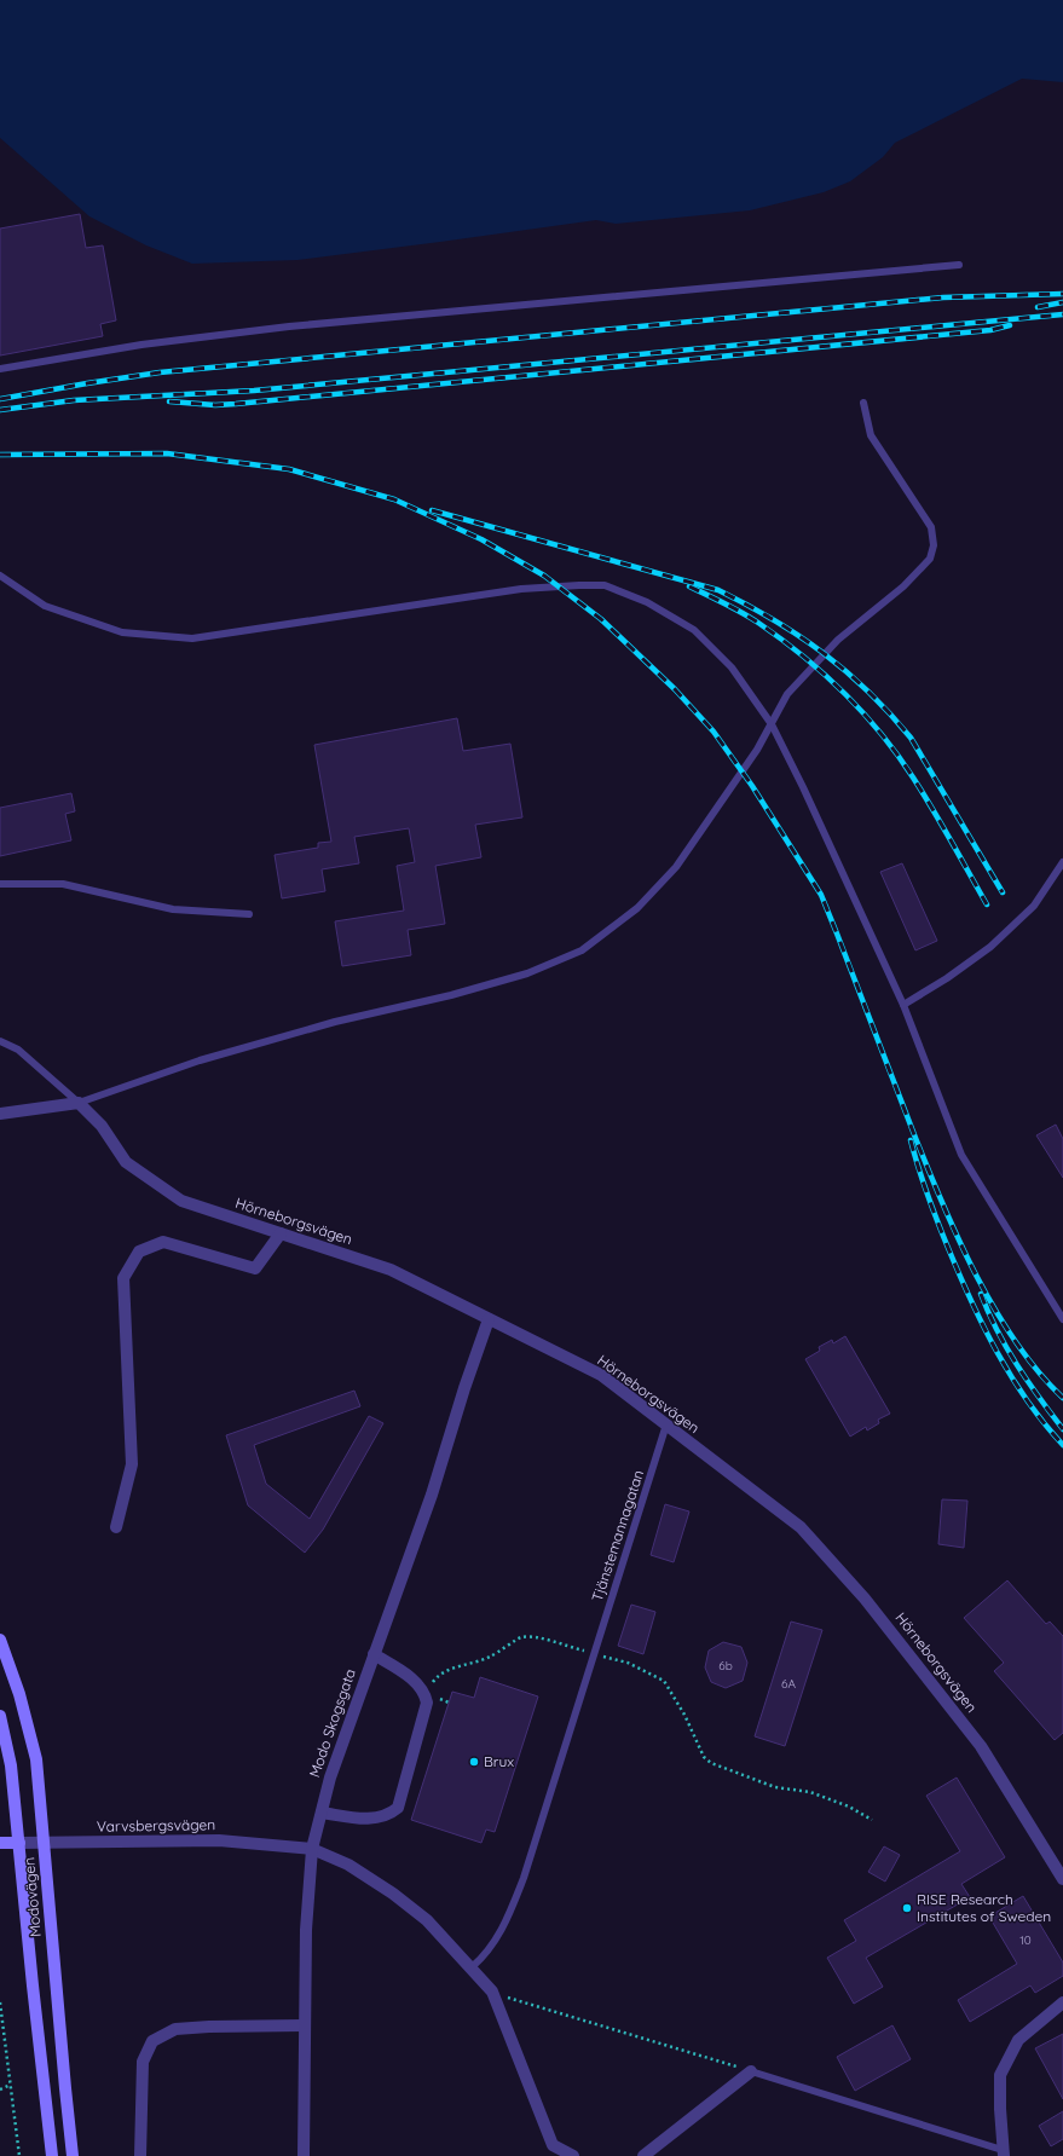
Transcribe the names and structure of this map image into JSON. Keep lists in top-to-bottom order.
{
  "streets": {
    "main road": ["Varvsbergsvägen", "Modovägen"],
    "street": ["Hörneborgsvägen", "Modo Skogsgata"],
    "lane": ["Tjänstemannagatan"]
  },
  "crossings": [
    ["Hörneborgsvägen", "Tjänstemannagatan"],
    ["Hörneborgsvägen", "Modo Skogsgata"],
    ["Tjänstemannagatan", "Varvsbergsvägen"],
    ["Modo Skogsgata", "Varvsbergsvägen"],
    ["Varvsbergsvägen", "Modovägen"]
  ],
  "places": ["Brux", "RISE Research Institutes of Sweden"],
  "house_numbers": ["6b", "6A", "10"]
}
